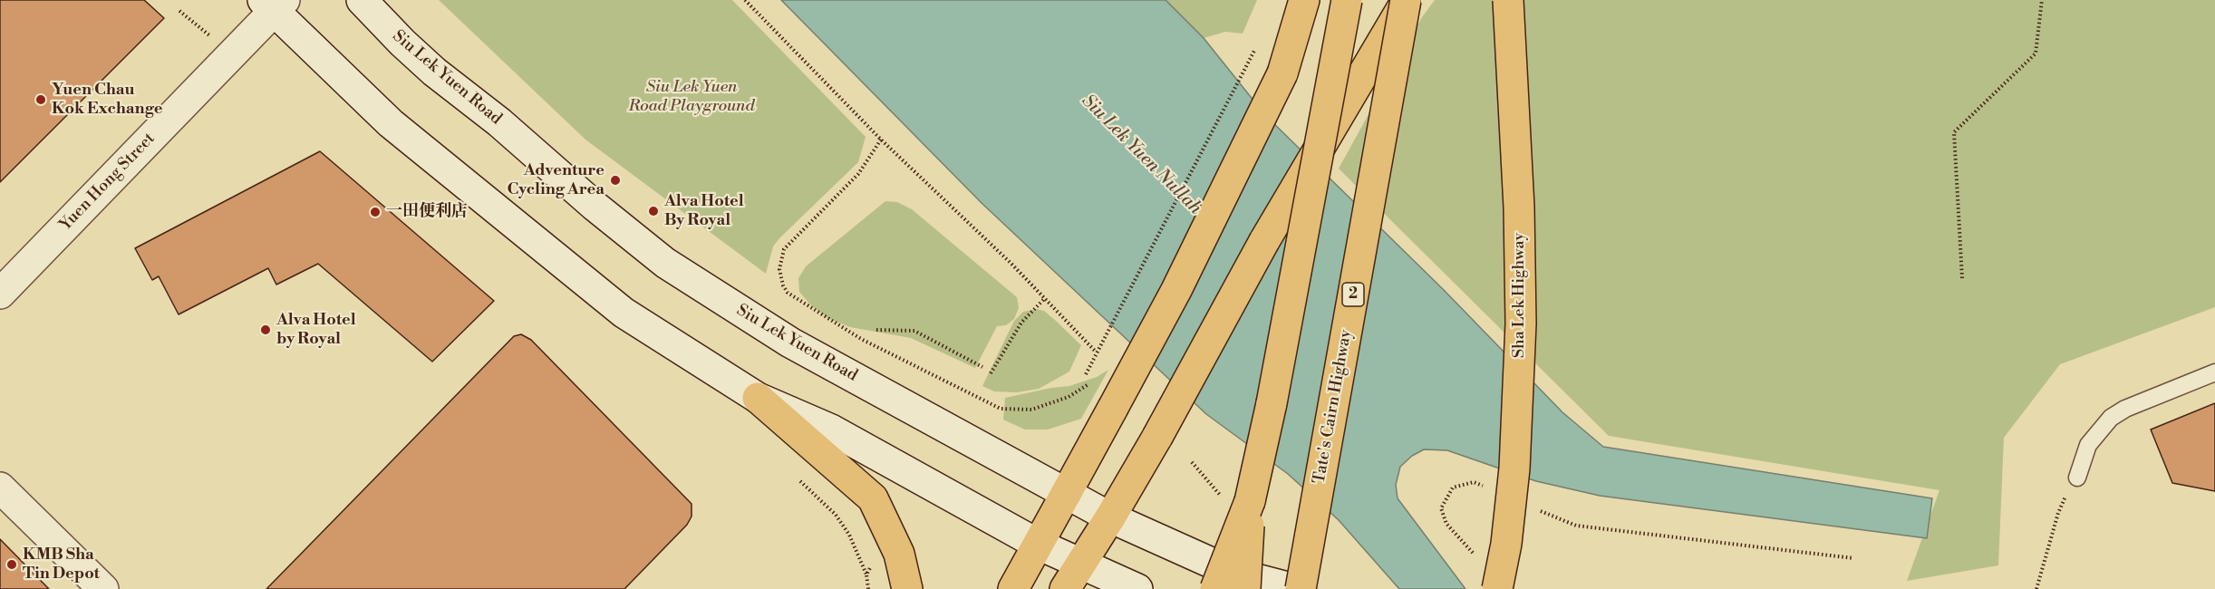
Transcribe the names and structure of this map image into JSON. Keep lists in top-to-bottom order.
{
  "streets": {
    "main road": [
      "Siu Lek Yuen Road",
      "Yuen Hong Street",
      "2",
      "Sha Lek Highway",
      "Tate's Cairn Highway"
    ]
  },
  "water": ["Siu Lek Yuen Nullah"],
  "parks": ["Siu Lek Yuen Road Playground"],
  "places": [
    "Yuen Chau Kok Exchange",
    "Adventure Cycling Area",
    "Alva Hotel By Royal",
    "一田便利店",
    "Alva Hotel by Royal",
    "KMB Sha Tin Depot"
  ]
}
